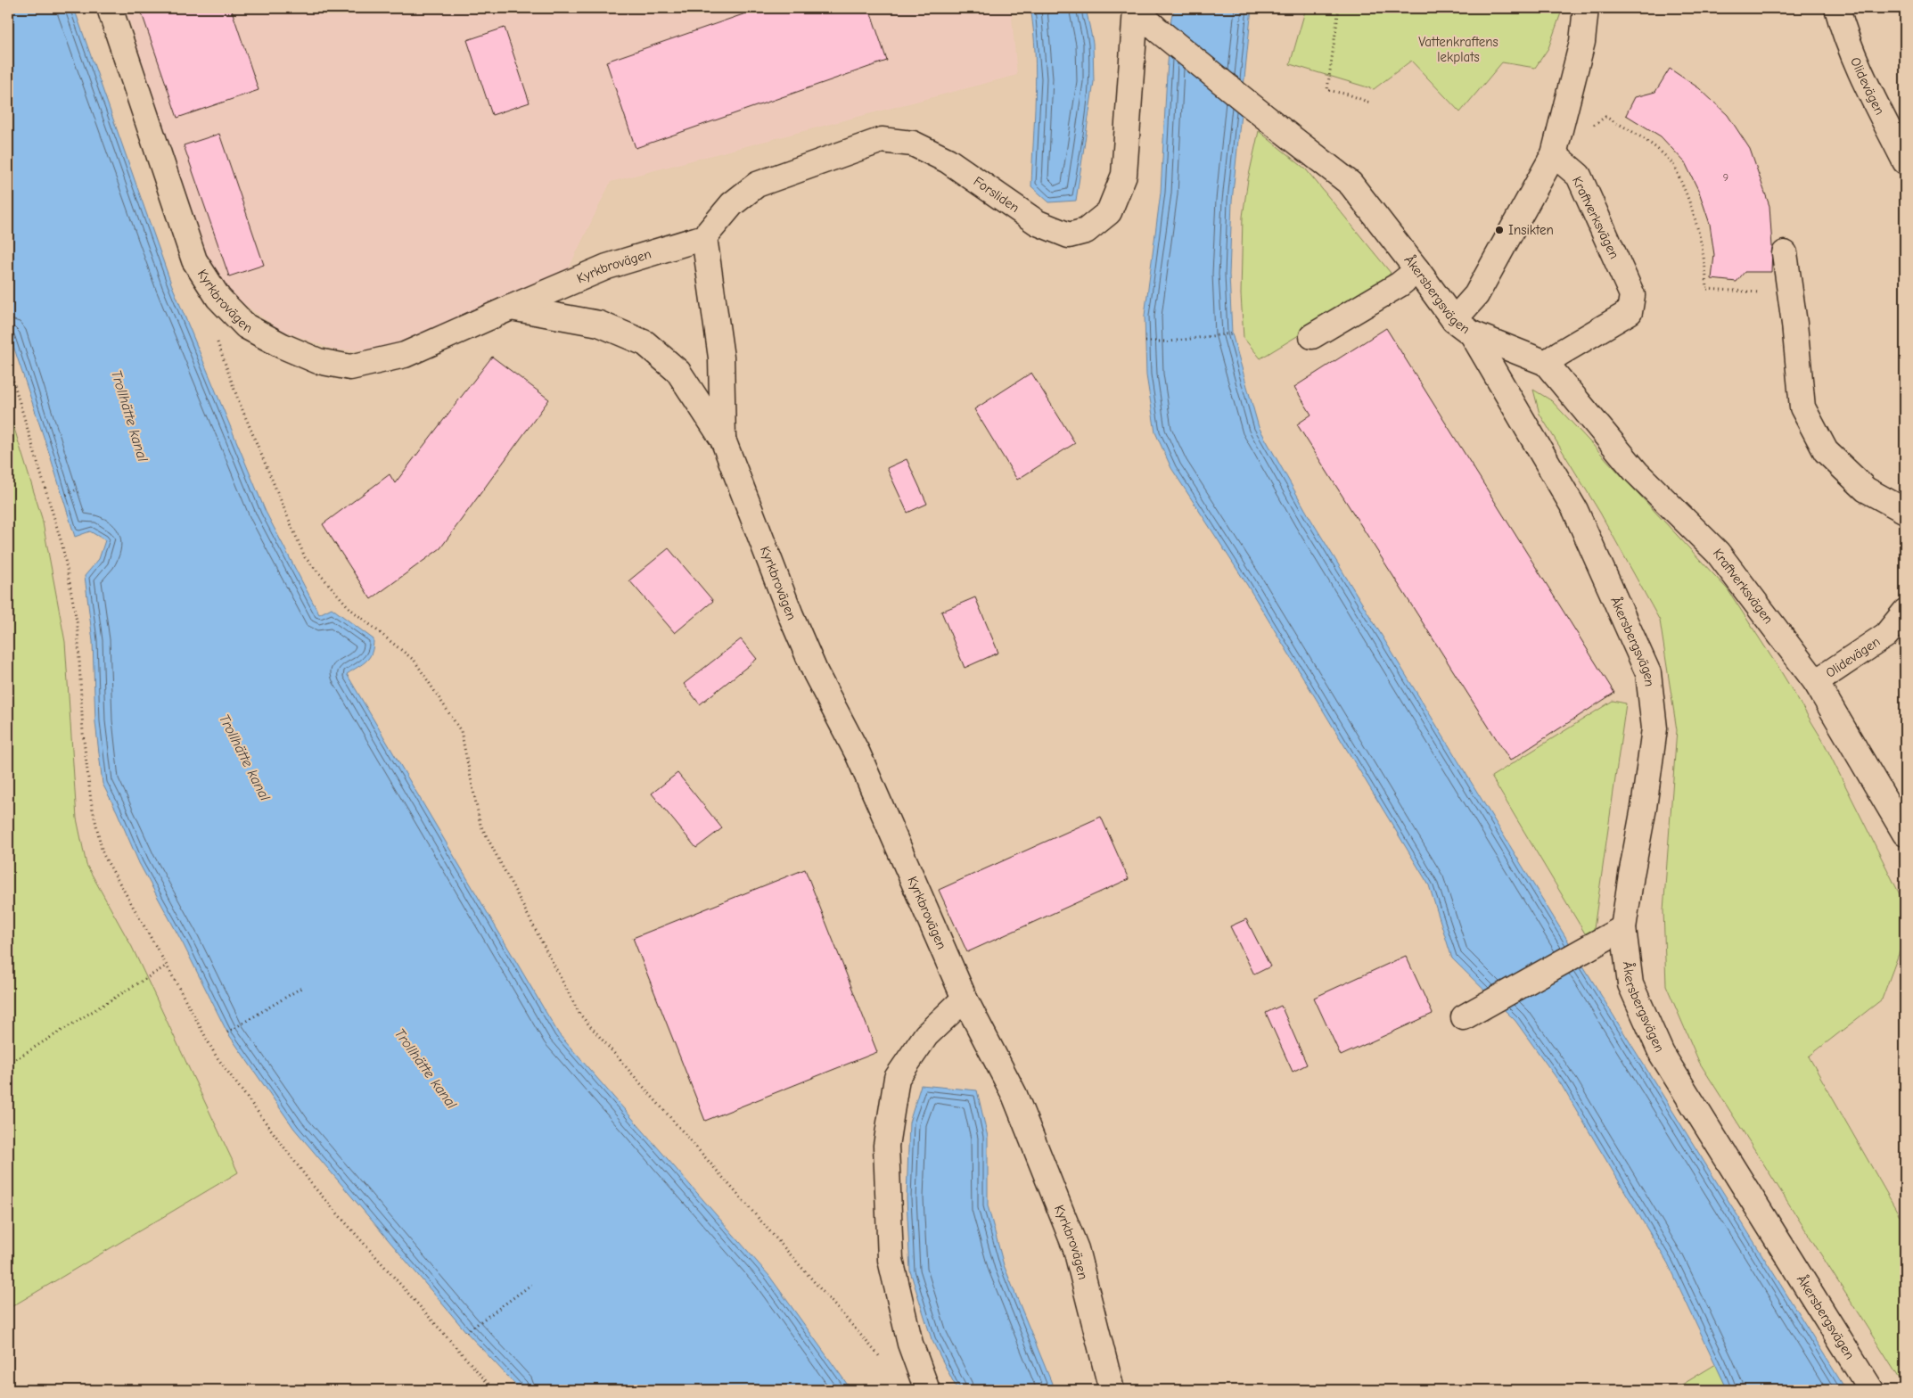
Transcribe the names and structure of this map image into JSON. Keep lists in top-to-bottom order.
{
  "streets": {
    "street": [
      "Olidevägen",
      "Forsliden",
      "Kraftverksvägen",
      "Kyrkbrovägen",
      "Åkersbergsvägen"
    ]
  },
  "crossings": [
    ["Olidevägen", "Kraftverksvägen"],
    ["Forsliden", "Kyrkbrovägen"],
    ["Forsliden", "Åkersbergsvägen"],
    ["Kraftverksvägen", "Åkersbergsvägen"]
  ],
  "water": ["Trollhätte kanal"],
  "parks": ["Vattenkraftens lekplats"],
  "places": ["Insikten"],
  "house_numbers": ["9"]
}
